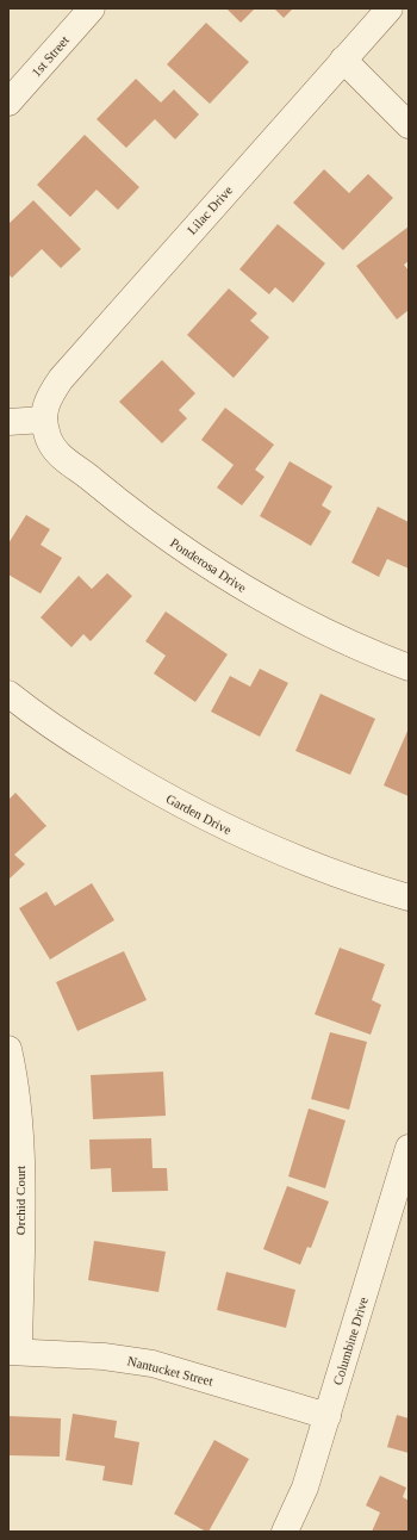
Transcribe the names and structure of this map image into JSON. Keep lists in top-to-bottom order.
{
  "streets": {
    "street": [
      "1st Street",
      "Lilac Drive",
      "Ponderosa Drive",
      "Garden Drive",
      "Orchid Court",
      "Columbine Drive",
      "Nantucket Street"
    ]
  },
  "crossings": [
    ["Lilac Drive", "Ponderosa Drive"],
    ["Orchid Court", "Nantucket Street"],
    ["Columbine Drive", "Nantucket Street"]
  ]
}
